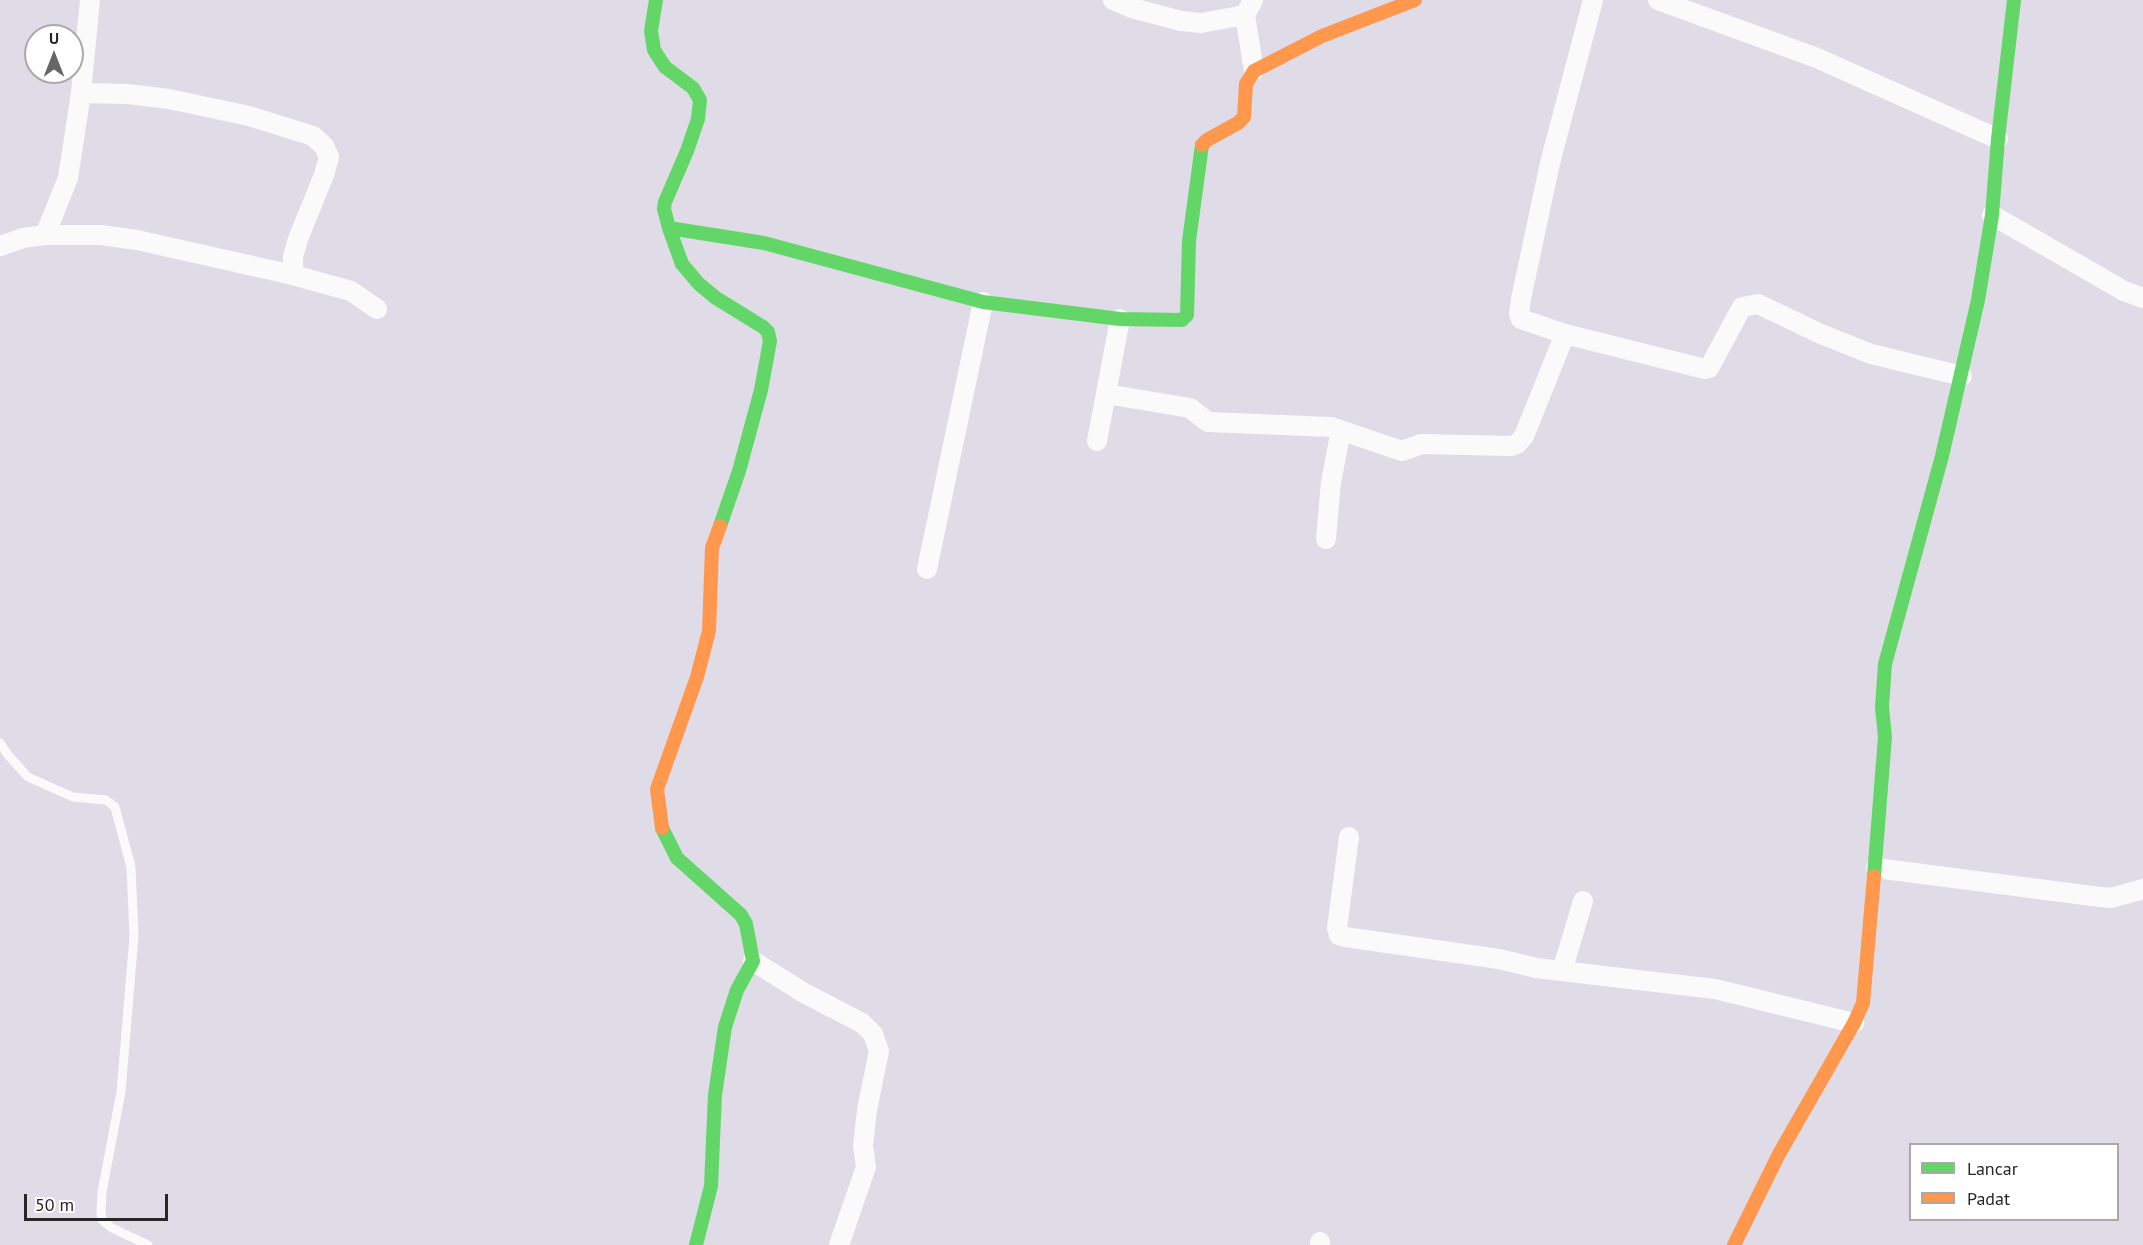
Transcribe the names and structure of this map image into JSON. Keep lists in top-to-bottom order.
{
  "legend": ["Lancar", "Padat"],
  "scale_bar": "50 m",
  "north": "top"
}
